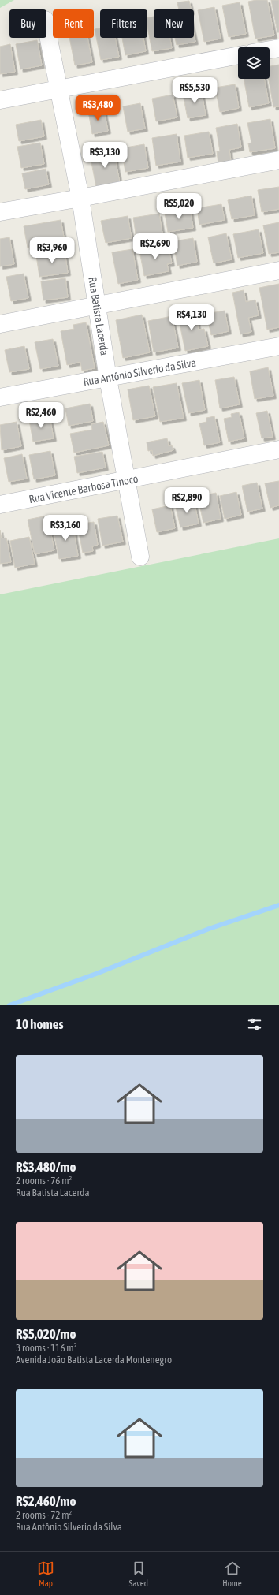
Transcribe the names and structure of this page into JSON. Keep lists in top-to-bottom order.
{
  "streets": {
    "street": ["Rua Batista Lacerda", "Rua Antônio Silverio da Silva", "Rua Vicente Barbosa Tinoco"]
  },
  "crossings": [
    ["Rua Batista Lacerda", "Rua Antônio Silverio da Silva"],
    ["Rua Batista Lacerda", "Rua Vicente Barbosa Tinoco"]
  ],
  "page": {
    "chip": [
      "Buy",
      "Rent",
      "Filters",
      "New"
    ],
    "price": [
      "R$5,530",
      "R$3,480",
      "R$3,130",
      "R$5,020",
      "R$2,690",
      "R$3,960",
      "R$4,130",
      "R$2,460",
      "R$2,890",
      "R$3,160"
    ],
    "heading": "10 homes",
    "list": [
      {
        "name": "R$3,480/mo",
        "note": "2 rooms · 76 m² · Rua Batista Lacerda"
      },
      {
        "name": "R$5,020/mo",
        "note": "3 rooms · 116 m² · Avenida João Batista Lacerda Montenegro"
      },
      {
        "name": "R$2,460/mo",
        "note": "2 rooms · 72 m² · Rua Antônio Silverio da Silva"
      }
    ],
    "tabs": ["Map", "Saved", "Home"]
  }
}
